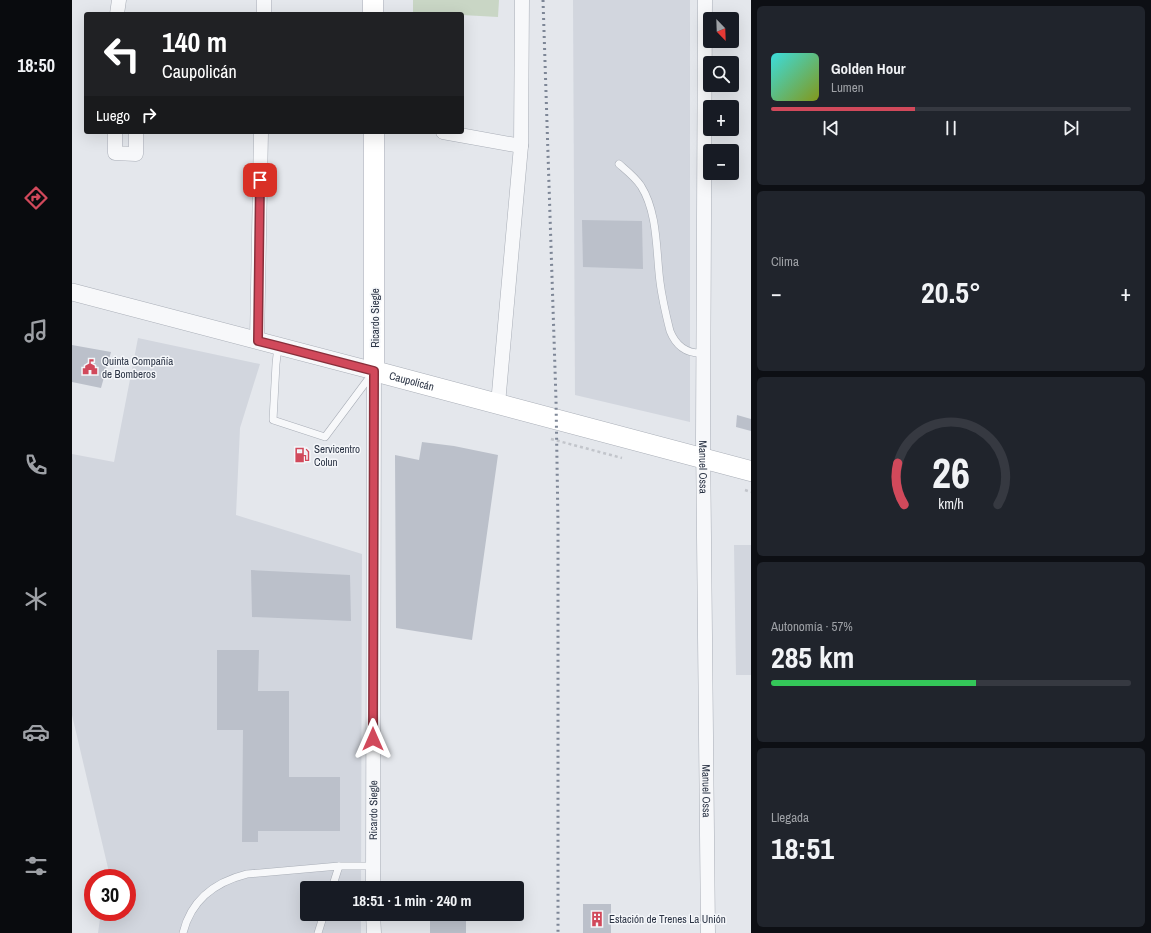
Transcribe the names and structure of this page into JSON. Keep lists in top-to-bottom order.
{
  "streets": {
    "main road": ["Ricardo Siegle", "Caupolicán"],
    "street": ["Manuel Ossa"]
  },
  "crossings": [
    ["Ricardo Siegle", "Caupolicán"],
    ["Caupolicán", "Manuel Ossa"]
  ],
  "places": {
    "public building": ["Quinta Compañía de Bomberos"],
    "fuel station": ["Servicentro Colun"],
    "building": ["Estación de Trenes La Unión"]
  },
  "north": "bottom right",
  "page": {
    "tabs": "18:50",
    "map_buttons": ["+", "−"],
    "turn": ["140 m", "Caupolicán"],
    "song": ["Golden Hour", "Lumen"],
    "then": "Luego",
    "tile": [
      "Clima",
      ["Autonomía · 57%", "285 km"],
      ["Llegada", "18:51"]
    ],
    "heat": ["−", "20.5°", "+"],
    "limit": "30",
    "trip": "18:51 · 1 min · 240 m",
    "gauge": ["26", "km/h"]
  }
}
